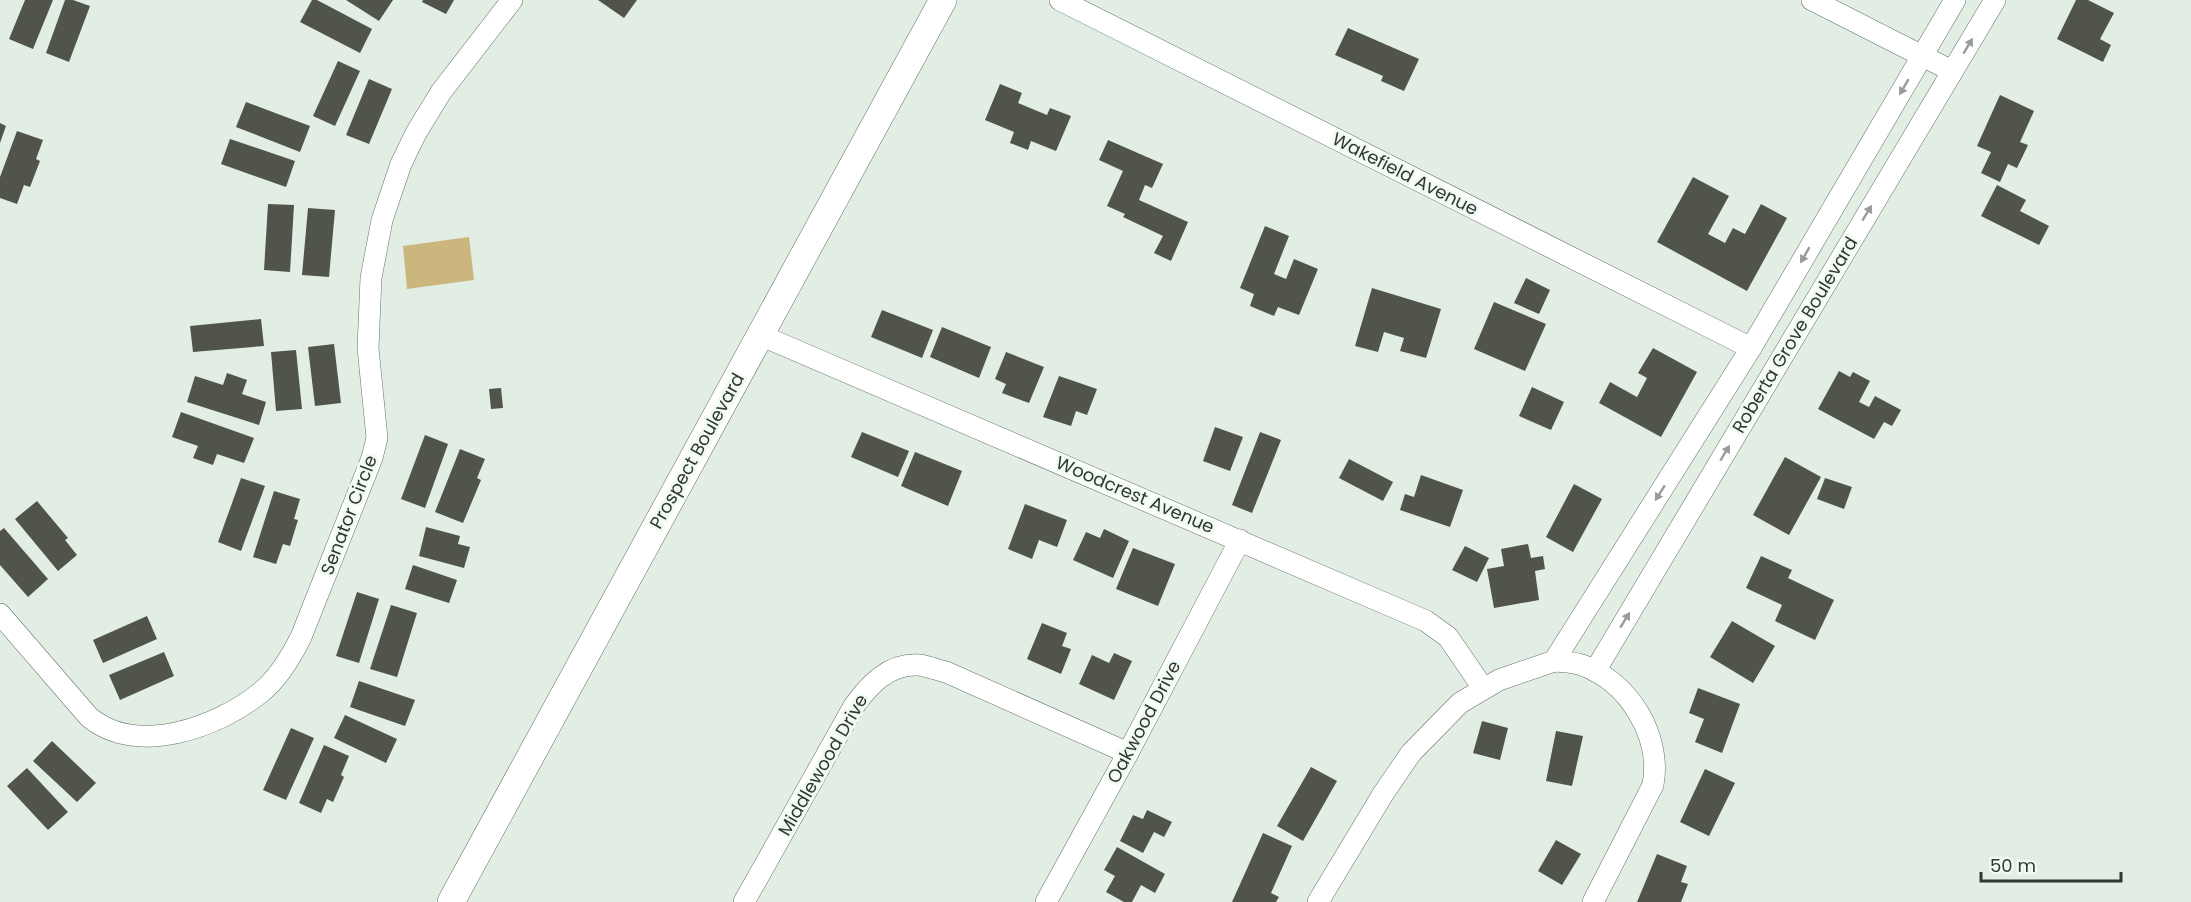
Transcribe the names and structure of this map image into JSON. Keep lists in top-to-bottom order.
{
  "streets": {
    "main road": ["Prospect Boulevard"],
    "street": [
      "Wakefield Avenue",
      "Roberta Grove Boulevard",
      "Woodcrest Avenue",
      "Senator Circle",
      "Oakwood Drive",
      "Middlewood Drive"
    ]
  },
  "crossings": [
    ["Wakefield Avenue", "Roberta Grove Boulevard"],
    ["Prospect Boulevard", "Woodcrest Avenue"],
    ["Woodcrest Avenue", "Oakwood Drive"],
    ["Oakwood Drive", "Middlewood Drive"]
  ],
  "scale_bar": "50 m"
}
